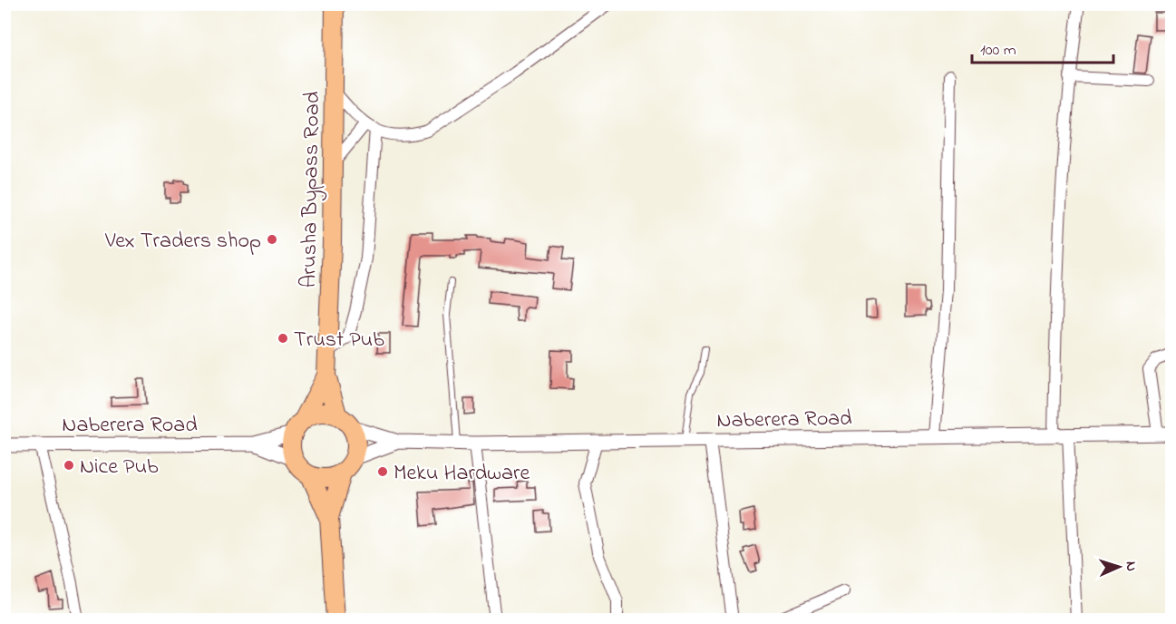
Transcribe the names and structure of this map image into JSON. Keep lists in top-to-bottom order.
{
  "streets": {
    "main road": ["Arusha Bypass Road"],
    "street": ["Naberera Road"]
  },
  "crossings": [
    ["Arusha Bypass Road", "Naberera Road"]
  ],
  "places": [
    "Vex Traders shop",
    "Trust Pub",
    "Nice Pub",
    "Meku Hardware"
  ],
  "scale_bar": "100 m",
  "north": "right"
}
